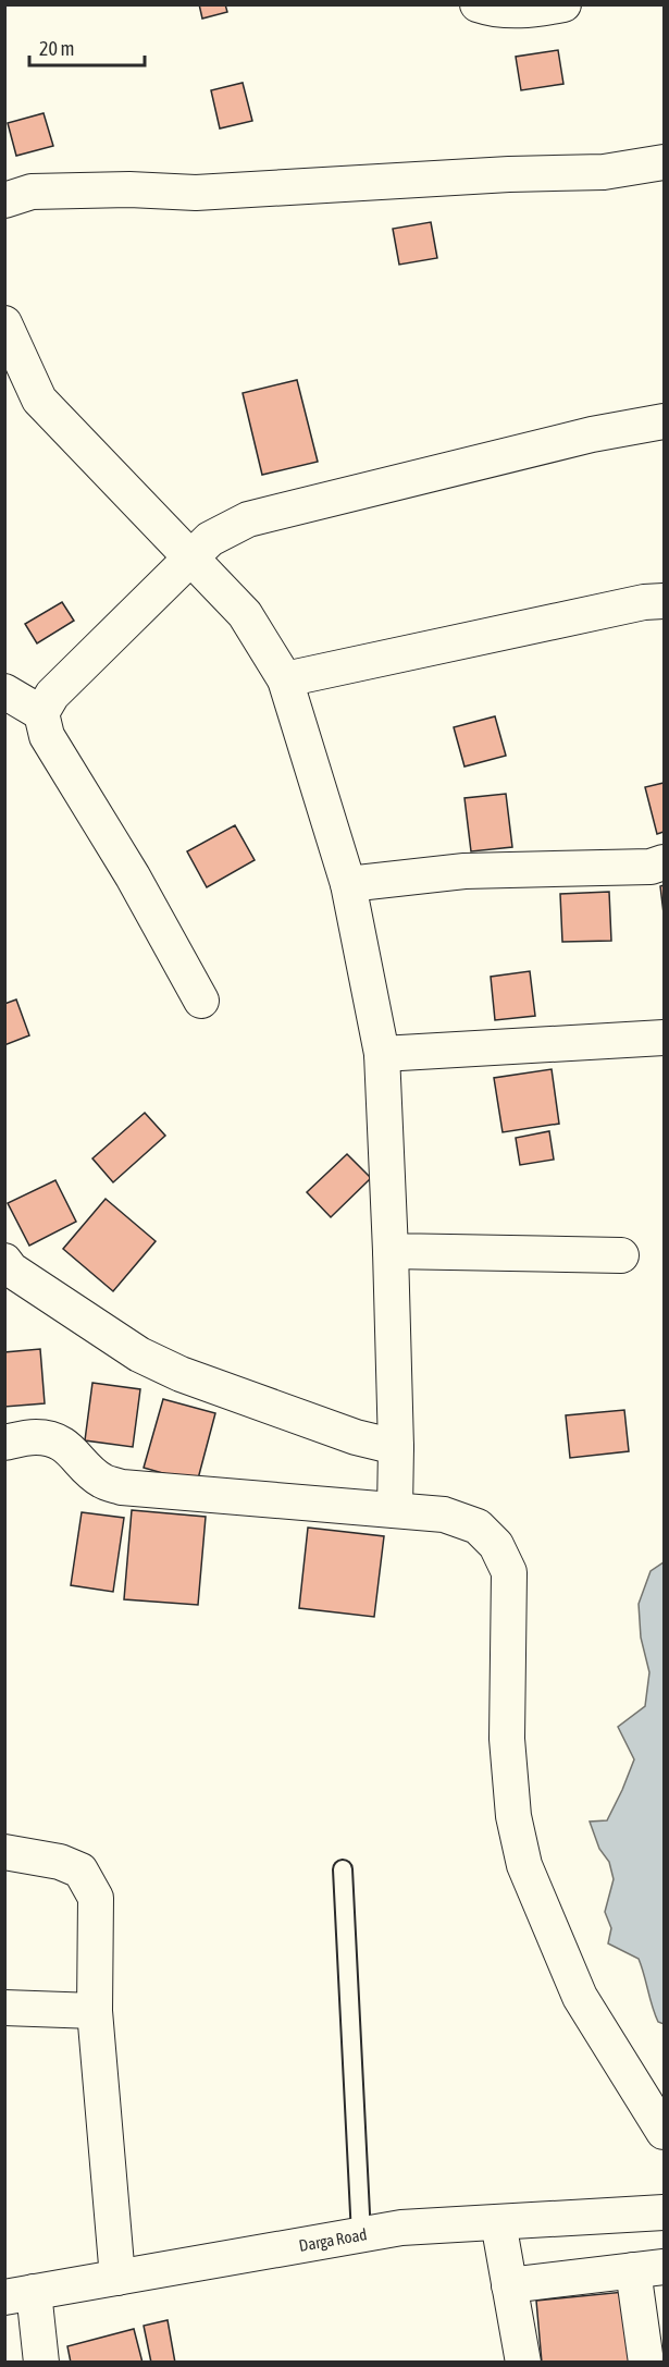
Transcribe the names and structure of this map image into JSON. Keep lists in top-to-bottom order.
{
  "streets": {
    "street": ["Darga Road"]
  },
  "scale_bar": "20 m"
}
